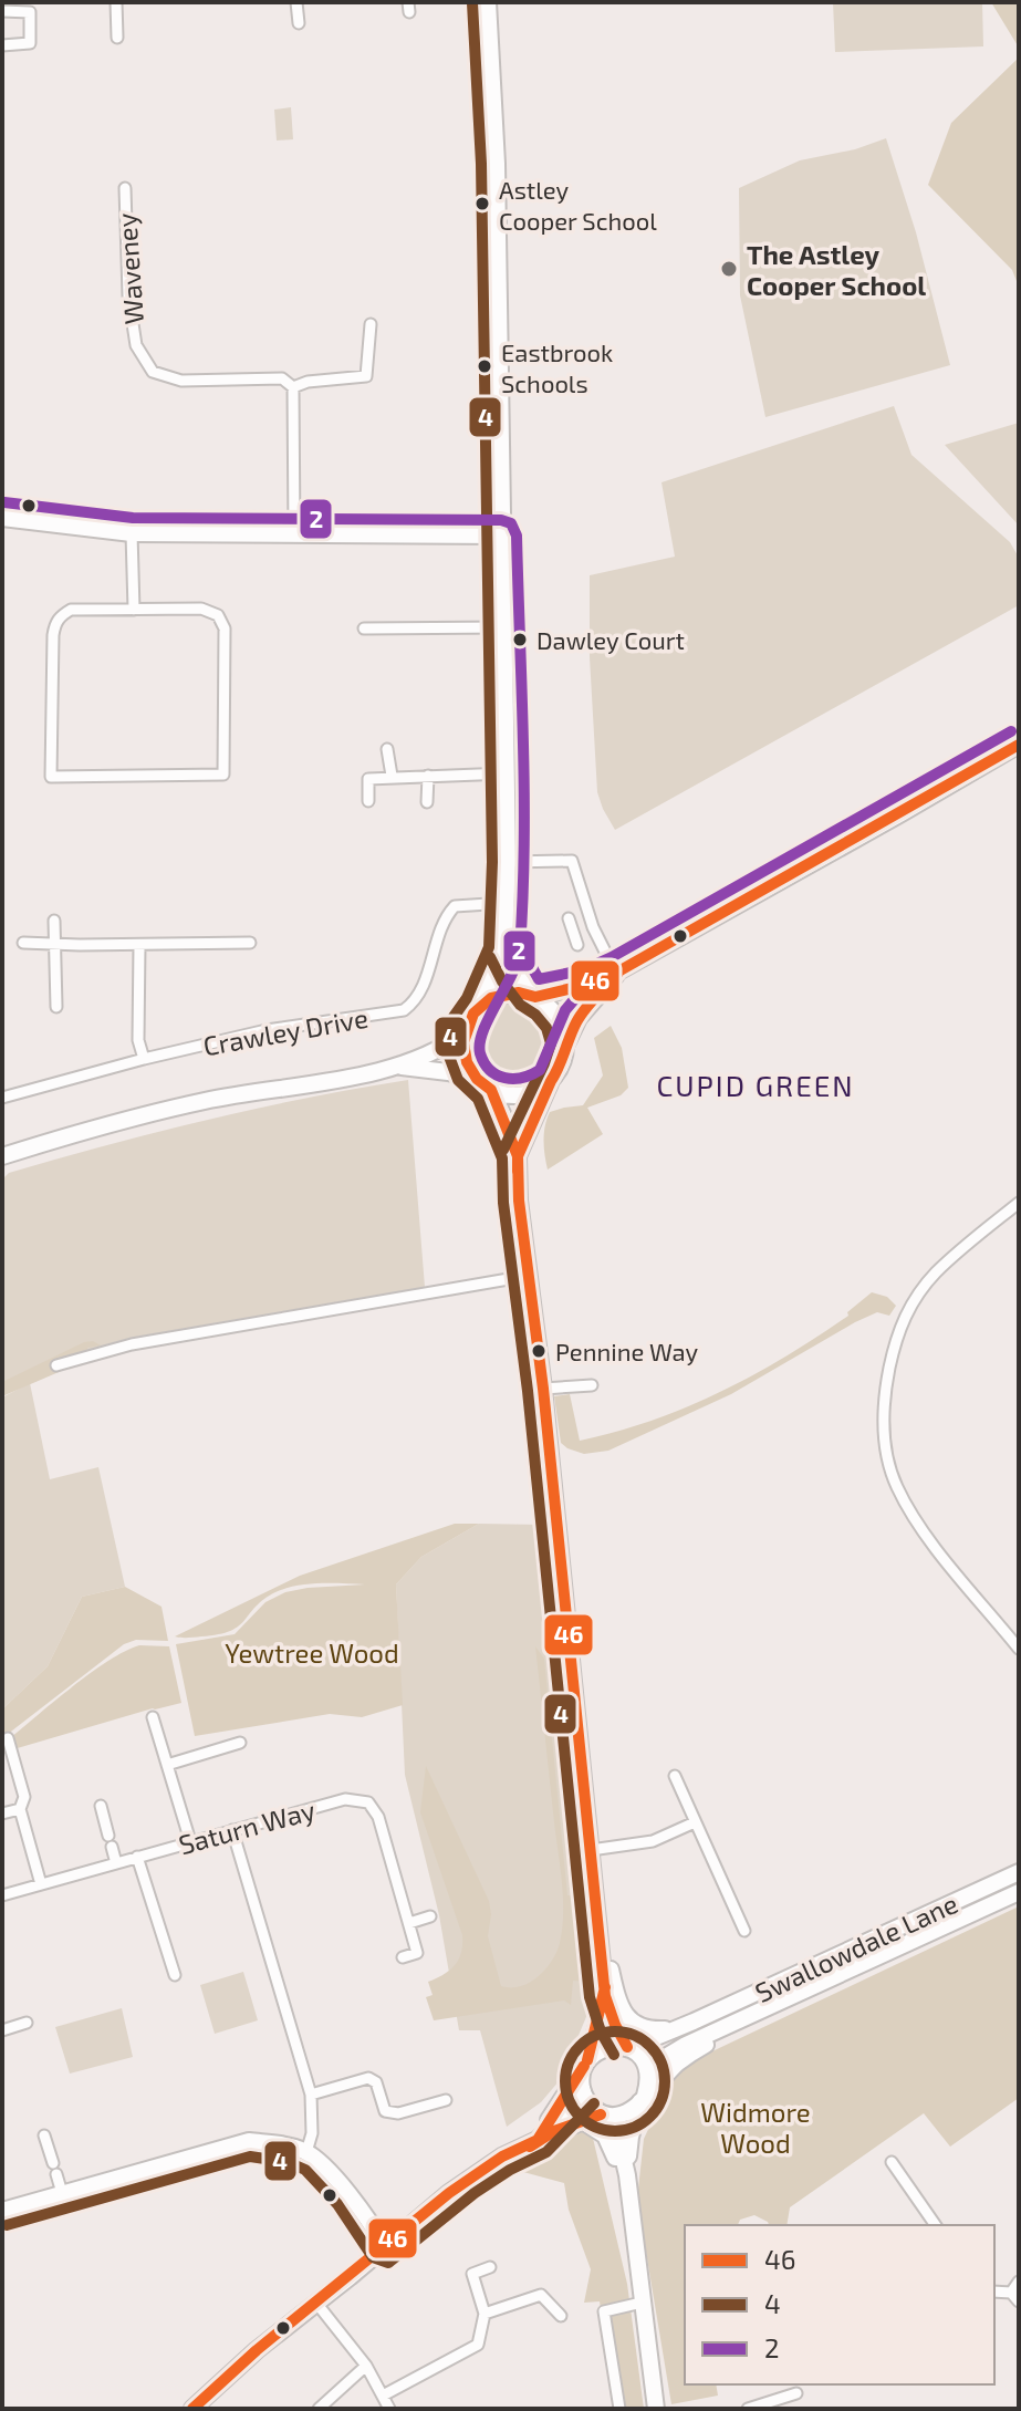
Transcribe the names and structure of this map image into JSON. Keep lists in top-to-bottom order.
{
  "streets": {
    "main road": ["Swallowdale Lane"],
    "street": ["Waveney", "Crawley Drive", "Saturn Way"]
  },
  "districts": ["CUPID GREEN"],
  "parks": ["Yewtree Wood", "Widmore Wood"],
  "places": [
    "Astley Cooper School",
    "The Astley Cooper School",
    "Eastbrook Schools",
    "Dawley Court",
    "Pennine Way"
  ],
  "lines": ["transit line 4", "transit line 2", "transit line 46"],
  "legend": ["46", "4", "2"]
}
